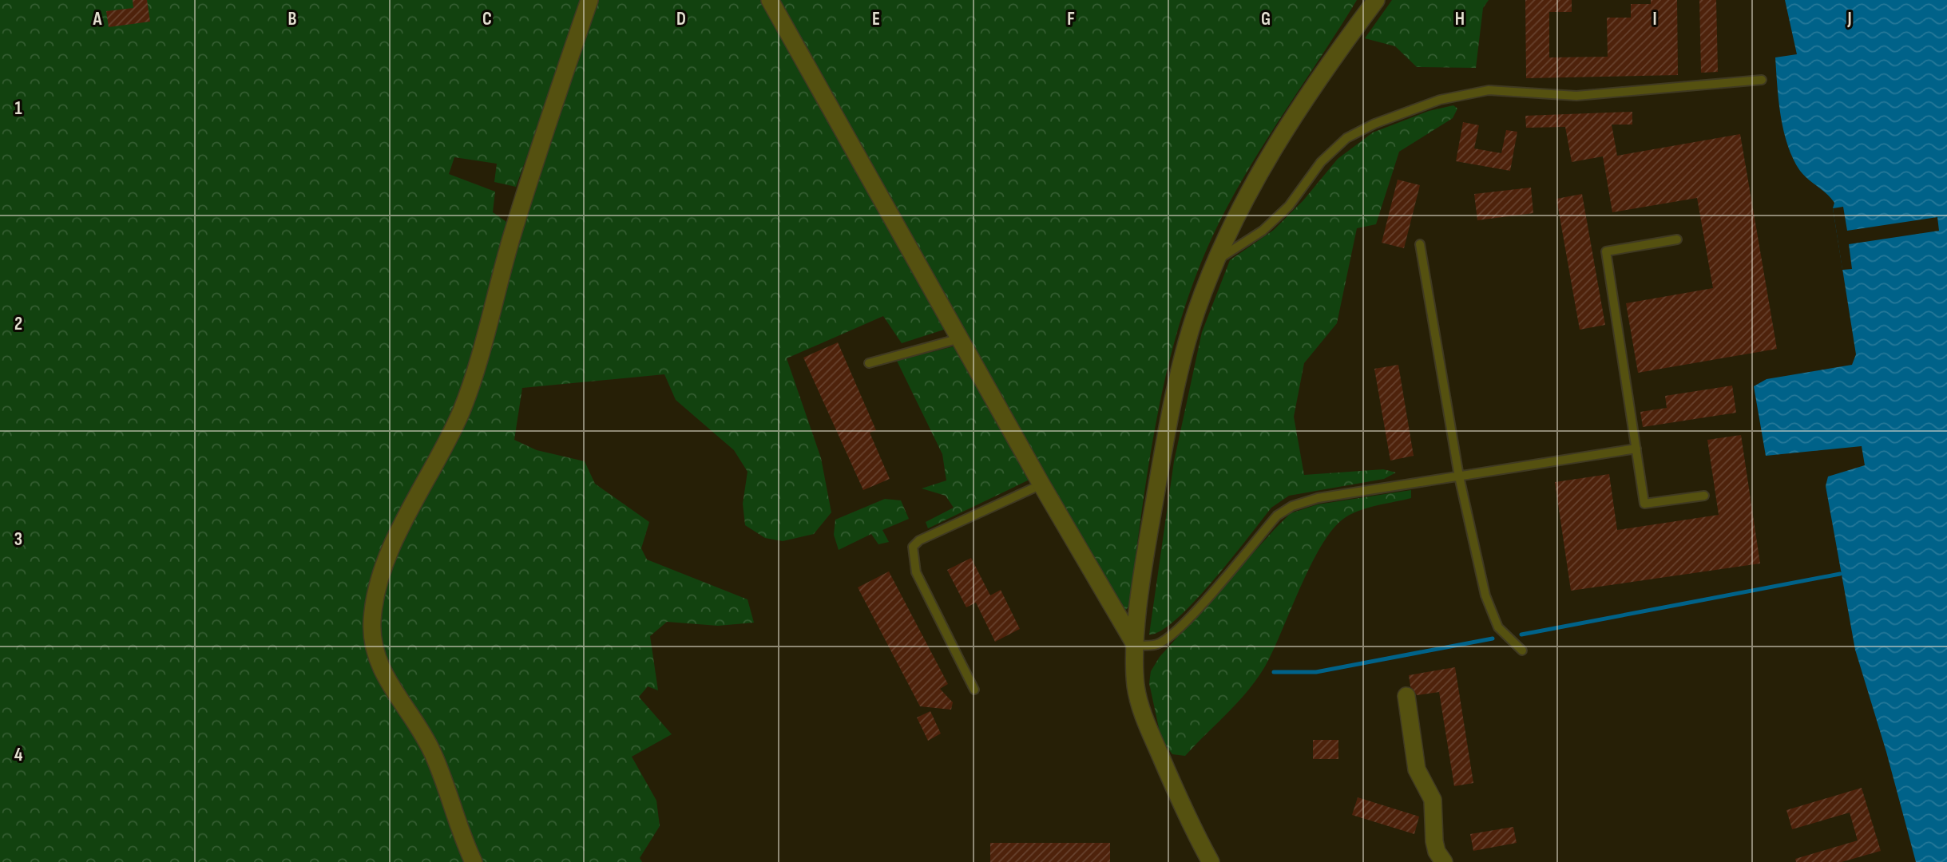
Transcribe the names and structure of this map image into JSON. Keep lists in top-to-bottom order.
{
  "grid": {
    "columns": [
      "A",
      "B",
      "C",
      "D",
      "E",
      "F",
      "G",
      "H",
      "I",
      "J"
    ],
    "rows": [
      "1",
      "2",
      "3",
      "4"
    ]
  }
}
